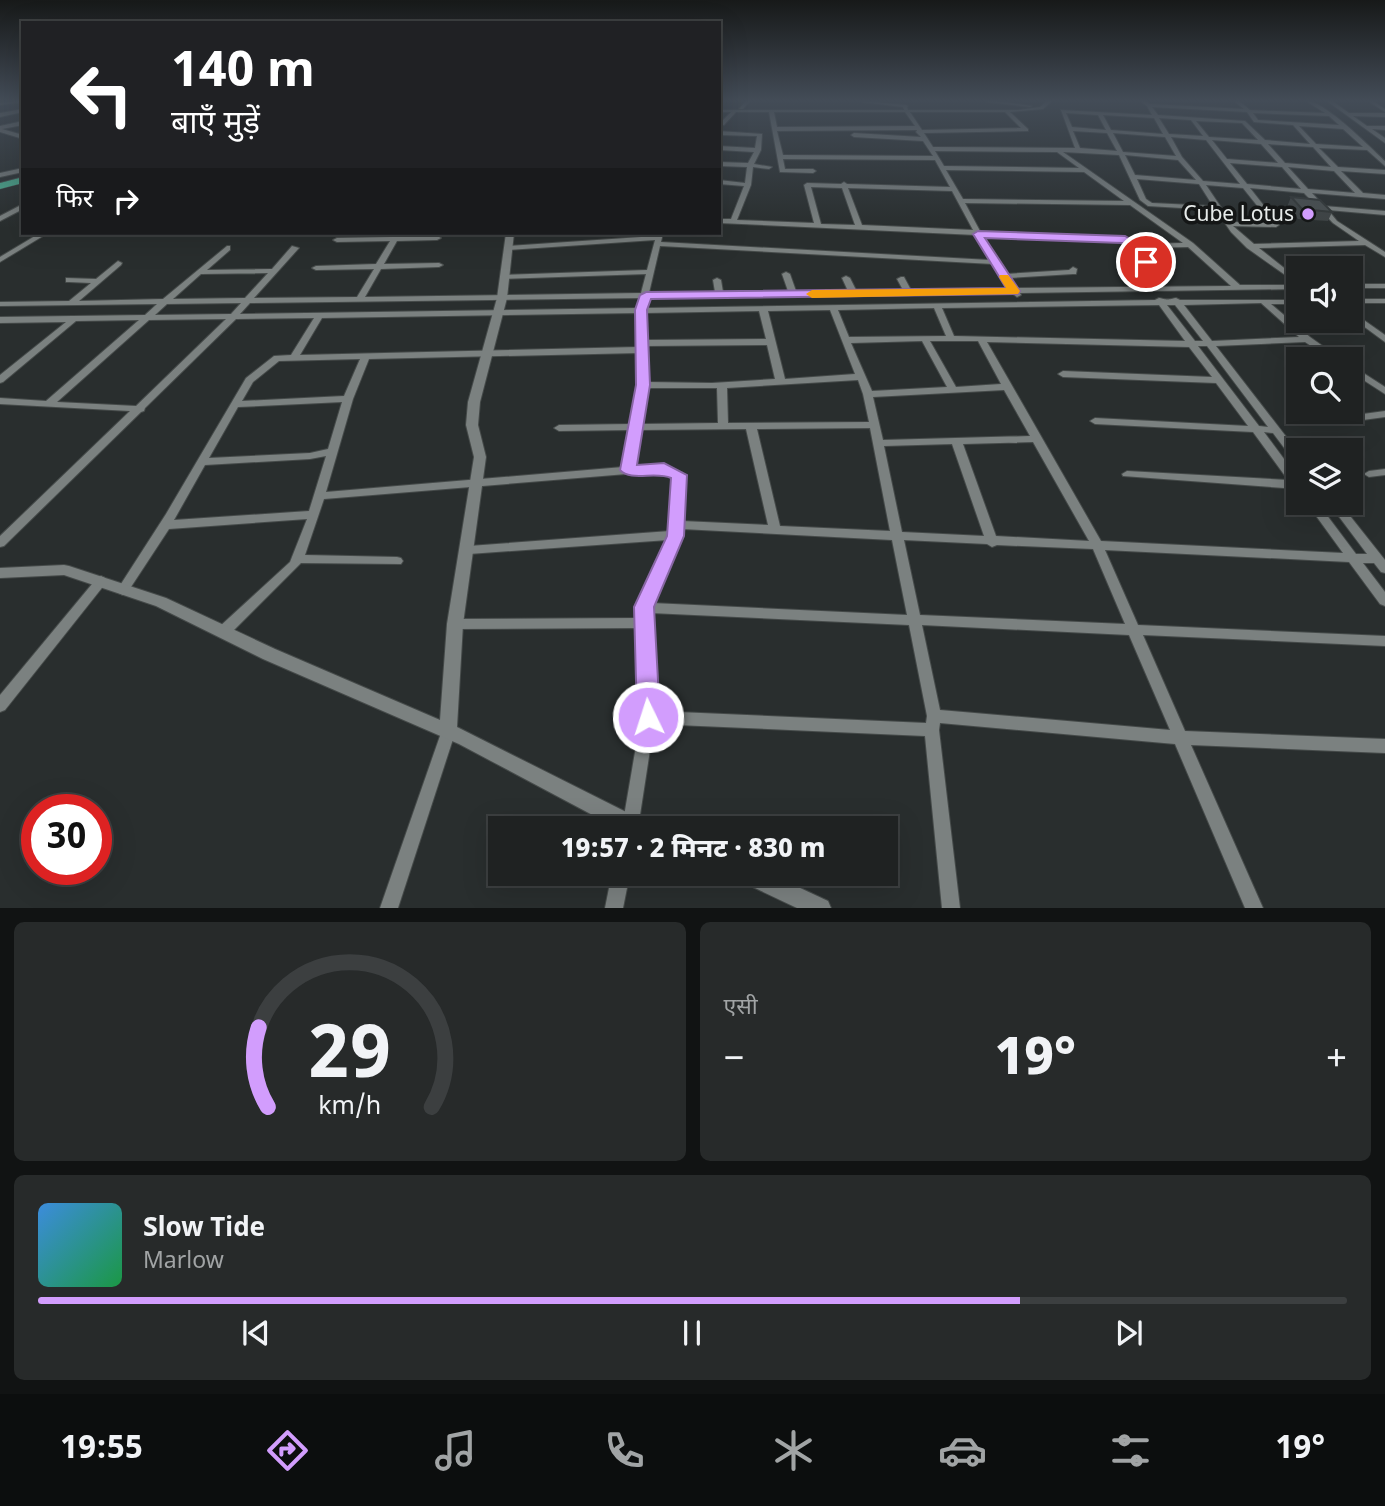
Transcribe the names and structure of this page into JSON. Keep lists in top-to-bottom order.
{
  "places": ["Cube Lotus"],
  "page": {
    "turn": ["140 m", "बाएँ मुड़ें"],
    "then": "फिर",
    "limit": "30",
    "trip": "19:57 · 2 मिनट · 830 m",
    "tile": "एसी",
    "heat": ["−", "19°", "+"],
    "song": ["Slow Tide", "Marlow"],
    "tabs": ["19:55", "19°"],
    "gauge": ["29", "km/h"]
  }
}
